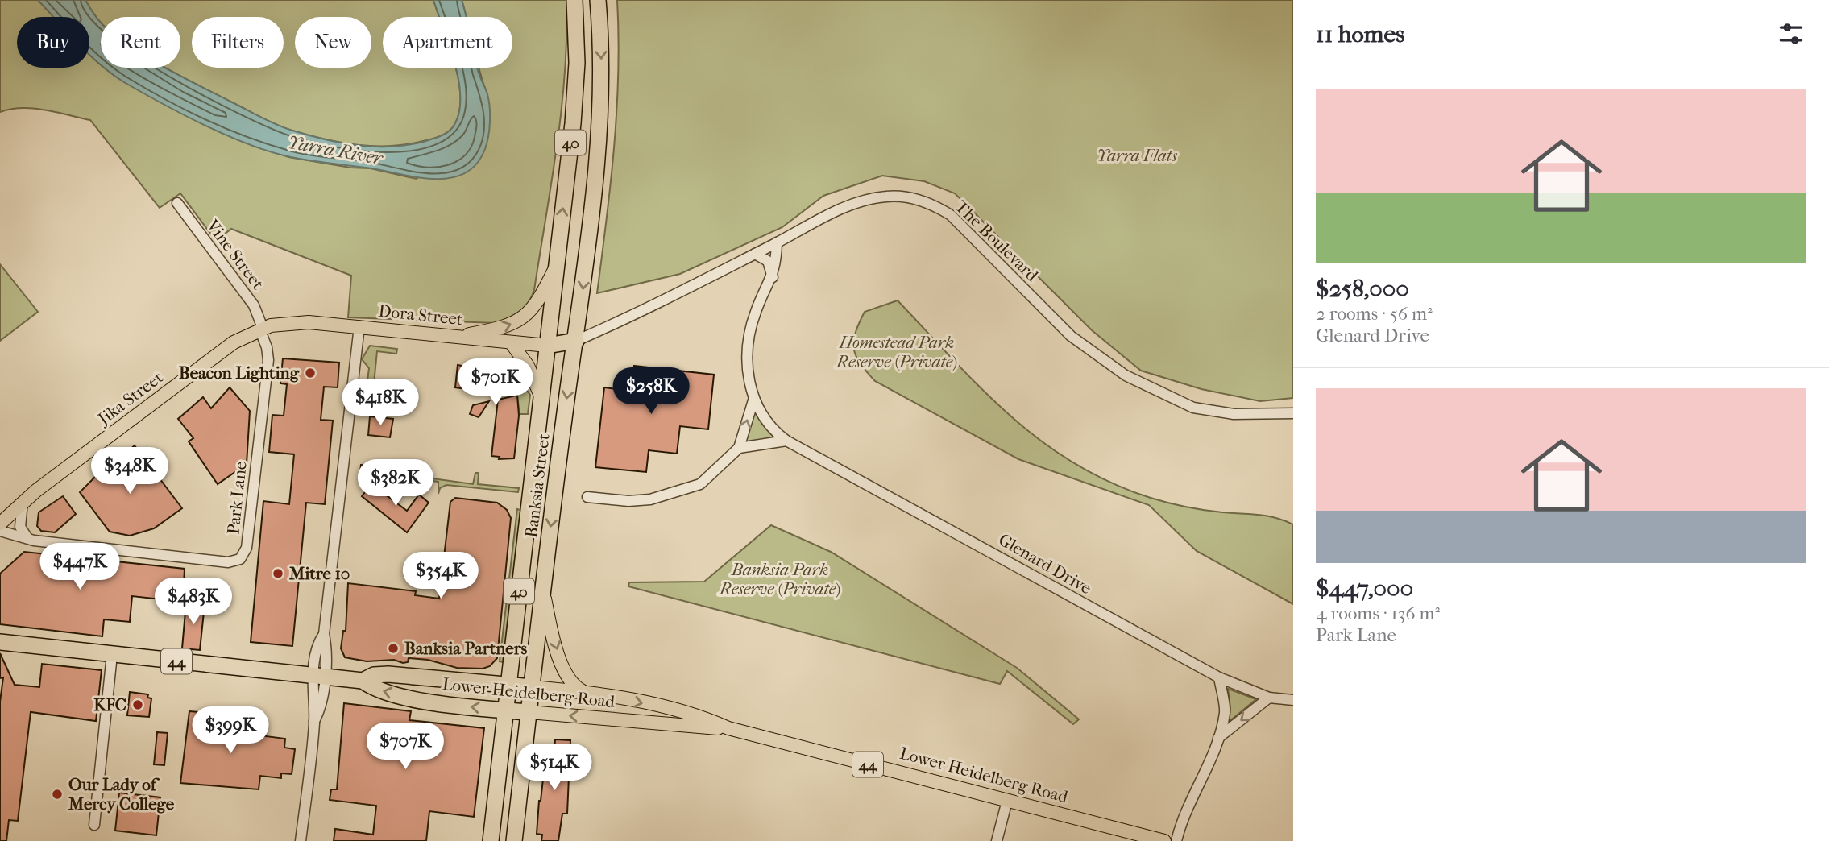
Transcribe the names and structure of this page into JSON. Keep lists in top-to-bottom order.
{
  "streets": {
    "highway": [
      "40",
      "Dora Street",
      "Banksia Street",
      "44",
      "Lower Heidelberg Road"
    ],
    "main road": ["Jika Street"],
    "street": [
      "The Boulevard",
      "Vine Street",
      "Park Lane",
      "Glenard Drive"
    ]
  },
  "crossings": [
    ["The Boulevard", "Dora Street"],
    ["The Boulevard", "Banksia Street"],
    ["The Boulevard", "Glenard Drive"],
    ["Vine Street", "Dora Street"],
    ["Vine Street", "Jika Street"],
    ["Vine Street", "Park Lane"],
    ["Dora Street", "Jika Street"],
    ["Dora Street", "Banksia Street"],
    ["Dora Street", "Park Lane"],
    ["Jika Street", "Park Lane"],
    ["Banksia Street", "Lower Heidelberg Road"]
  ],
  "water": ["Yarra River"],
  "parks": ["Yarra Flats", "Homestead Park Reserve (Private)", "Banksia Park Reserve (Private)"],
  "places": [
    "Beacon Lighting",
    "Mitre 10",
    "Banksia Partners",
    "KFC",
    "Our Lady of Mercy College"
  ],
  "page": {
    "heading": "11 homes",
    "chip": [
      "Buy",
      "Rent",
      "Filters",
      "New",
      "Apartment"
    ],
    "list": [
      {
        "name": "$258,000",
        "note": "2 rooms · 56 m² · Glenard Drive"
      },
      {
        "name": "$447,000",
        "note": "4 rooms · 136 m² · Park Lane"
      }
    ],
    "price": [
      "$701K",
      "$258K",
      "$418K",
      "$348K",
      "$382K",
      "$447K",
      "$354K",
      "$483K",
      "$399K",
      "$707K",
      "$514K"
    ]
  }
}
